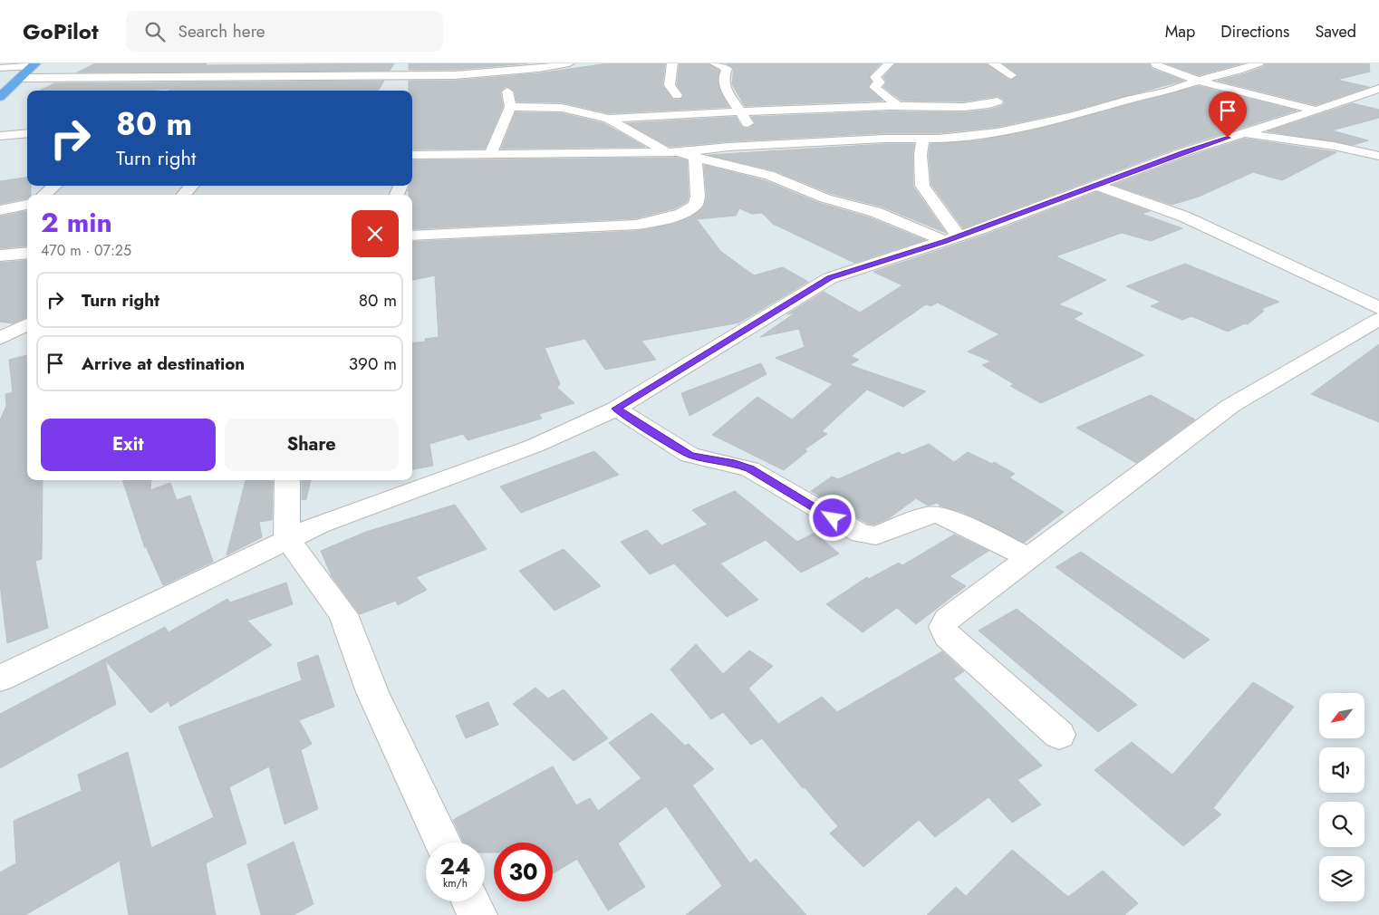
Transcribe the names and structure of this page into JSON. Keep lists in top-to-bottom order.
{
  "north": "bottom left",
  "page": {
    "header": "GoPilot",
    "search": "Search here",
    "nav": ["Map", "Directions", "Saved"],
    "turn": ["80 m", "Turn right"],
    "heading": ["2 min", "470 m · 07:25"],
    "list": [
      {
        "name": "Turn right",
        "value": "80 m"
      },
      {
        "name": "Arrive at destination",
        "value": "390 m"
      }
    ],
    "buttons": ["Exit", "Share"],
    "speed": "24 km/h",
    "limit": "30"
  }
}
